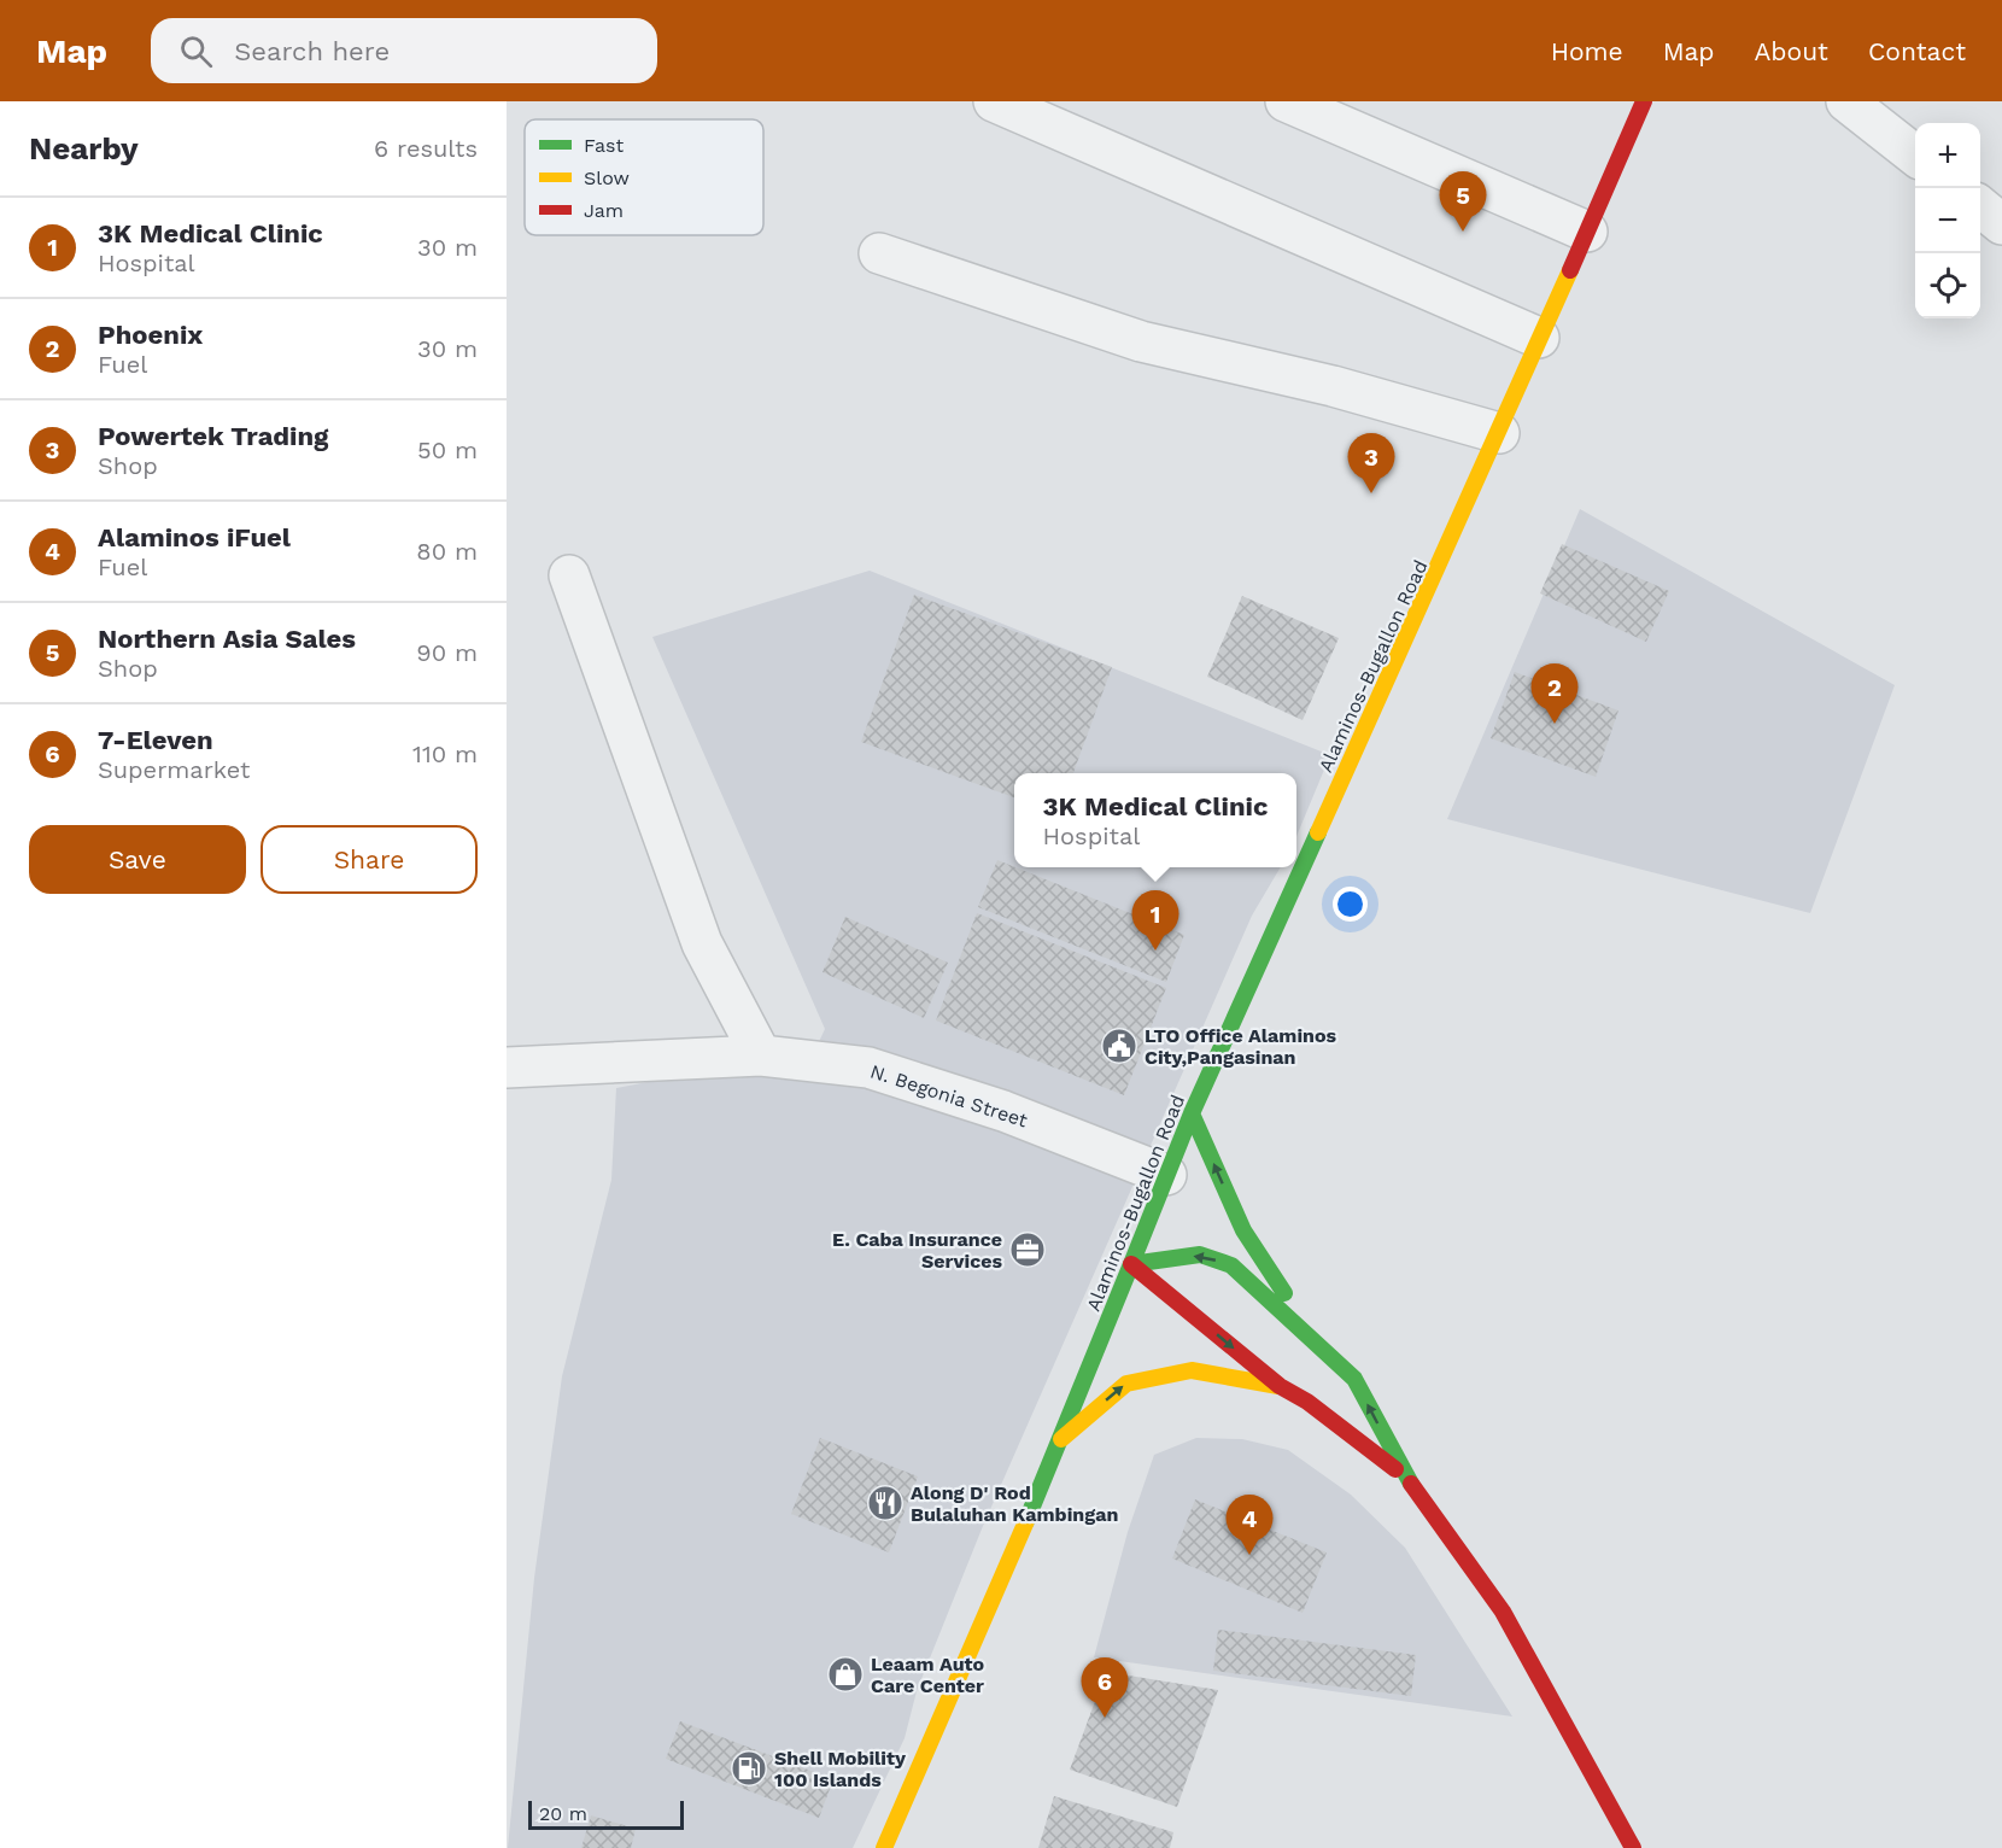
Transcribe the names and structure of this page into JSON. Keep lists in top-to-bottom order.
{
  "streets": {
    "main road": ["Alaminos-Bugallon Road"],
    "street": ["N. Begonia Street"]
  },
  "crossings": [
    ["Alaminos-Bugallon Road", "N. Begonia Street"]
  ],
  "places": {
    "public building": ["LTO Office Alaminos City,Pangasinan"],
    "office": ["E. Caba Insurance Services"],
    "restaurant": ["Along D' Rod Bulaluhan Kambingan"],
    "shop": ["Leaam Auto Care Center"],
    "fuel station": ["Shell Mobility 100 Islands"]
  },
  "legend": ["Fast", "Slow", "Jam"],
  "scale_bar": "20 m",
  "page": {
    "header": "Map",
    "search": "Search here",
    "nav": [
      "Home",
      "Map",
      "About",
      "Contact"
    ],
    "heading": ["Nearby", "6 results"],
    "map_buttons": ["+", "−"],
    "pins": [
      "5",
      "3",
      "2",
      "1",
      "4",
      "6"
    ],
    "list": [
      {
        "mark": "1",
        "name": "3K Medical Clinic",
        "note": "Hospital",
        "value": "30 m"
      },
      {
        "mark": "2",
        "name": "Phoenix",
        "note": "Fuel",
        "value": "30 m"
      },
      {
        "mark": "3",
        "name": "Powertek Trading",
        "note": "Shop",
        "value": "50 m"
      },
      {
        "mark": "4",
        "name": "Alaminos iFuel",
        "note": "Fuel",
        "value": "80 m"
      },
      {
        "mark": "5",
        "name": "Northern Asia Sales",
        "note": "Shop",
        "value": "90 m"
      },
      {
        "mark": "6",
        "name": "7-Eleven",
        "note": "Supermarket",
        "value": "110 m"
      }
    ],
    "popup": ["3K Medical Clinic", "Hospital"],
    "buttons": ["Save", "Share"],
    "scale": "20 m"
  }
}
